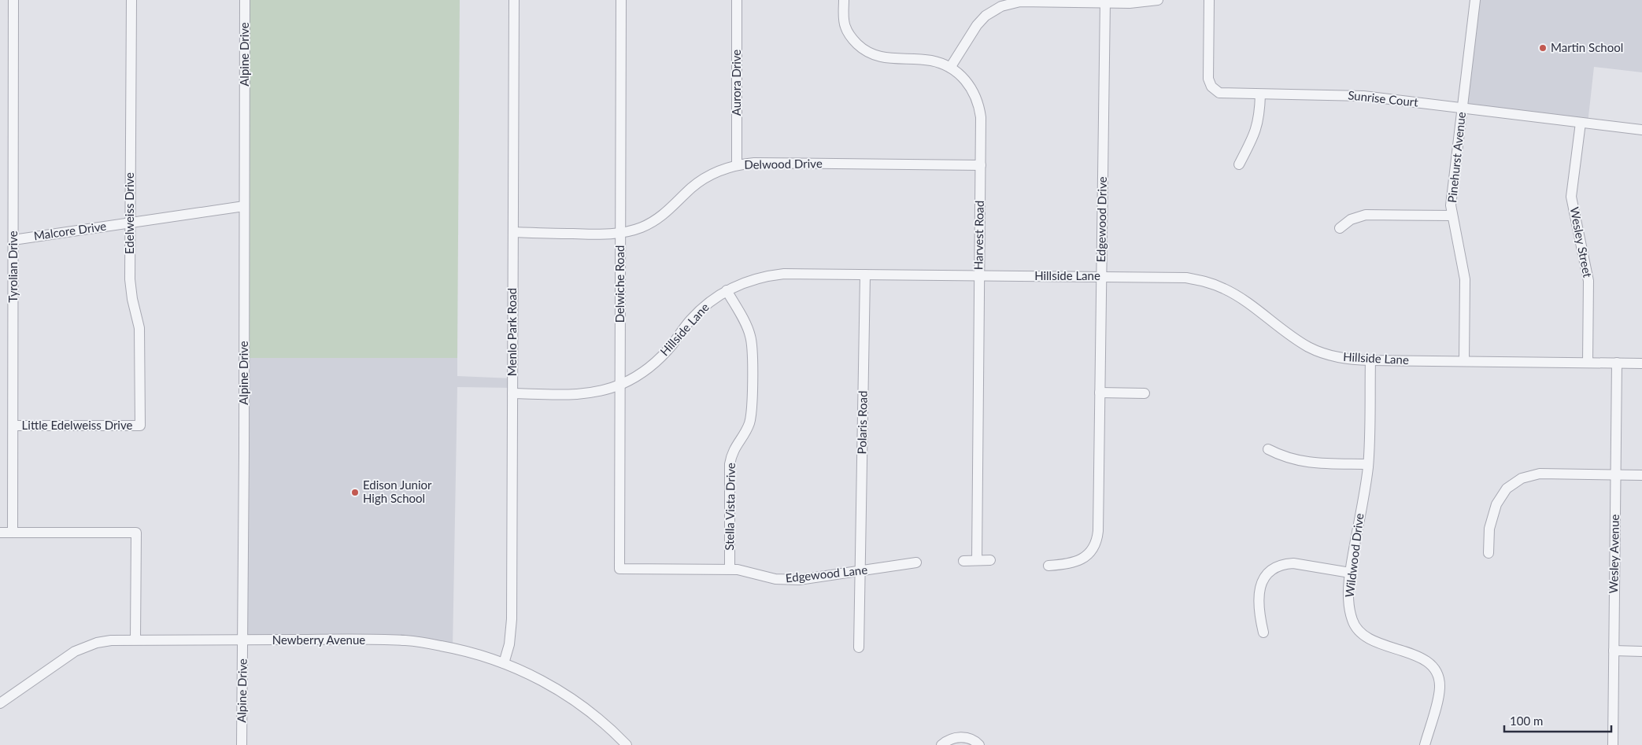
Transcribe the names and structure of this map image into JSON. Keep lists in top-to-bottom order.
{
  "streets": {
    "street": [
      "Alpine Drive",
      "Aurora Drive",
      "Sunrise Court",
      "Pinehurst Avenue",
      "Delwood Drive",
      "Edelweiss Drive",
      "Edgewood Drive",
      "Malcore Drive",
      "Harvest Road",
      "Wesley Street",
      "Tyrolian Drive",
      "Hillside Lane",
      "Delwiche Road",
      "Menlo Park Road",
      "Polaris Road",
      "Little Edelweiss Drive",
      "Stella Vista Drive",
      "Wesley Avenue",
      "Wildwood Drive",
      "Edgewood Lane",
      "Newberry Avenue"
    ]
  },
  "crossings": [
    ["Alpine Drive", "Malcore Drive"],
    ["Alpine Drive", "Newberry Avenue"],
    ["Aurora Drive", "Delwood Drive"],
    ["Sunrise Court", "Pinehurst Avenue"],
    ["Sunrise Court", "Wesley Street"],
    ["Pinehurst Avenue", "Hillside Lane"],
    ["Delwood Drive", "Harvest Road"],
    ["Delwood Drive", "Delwiche Road"],
    ["Delwood Drive", "Menlo Park Road"],
    ["Edelweiss Drive", "Malcore Drive"],
    ["Edelweiss Drive", "Little Edelweiss Drive"],
    ["Edgewood Drive", "Hillside Lane"],
    ["Malcore Drive", "Tyrolian Drive"],
    ["Harvest Road", "Hillside Lane"],
    ["Wesley Street", "Hillside Lane"],
    ["Tyrolian Drive", "Little Edelweiss Drive"],
    ["Hillside Lane", "Delwiche Road"],
    ["Hillside Lane", "Menlo Park Road"],
    ["Hillside Lane", "Polaris Road"],
    ["Hillside Lane", "Stella Vista Drive"],
    ["Hillside Lane", "Wesley Avenue"],
    ["Hillside Lane", "Wildwood Drive"],
    ["Delwiche Road", "Edgewood Lane"],
    ["Menlo Park Road", "Newberry Avenue"],
    ["Polaris Road", "Edgewood Lane"],
    ["Stella Vista Drive", "Edgewood Lane"]
  ],
  "places": ["Martin School", "Edison Junior High School"],
  "scale_bar": "100 m"
}
